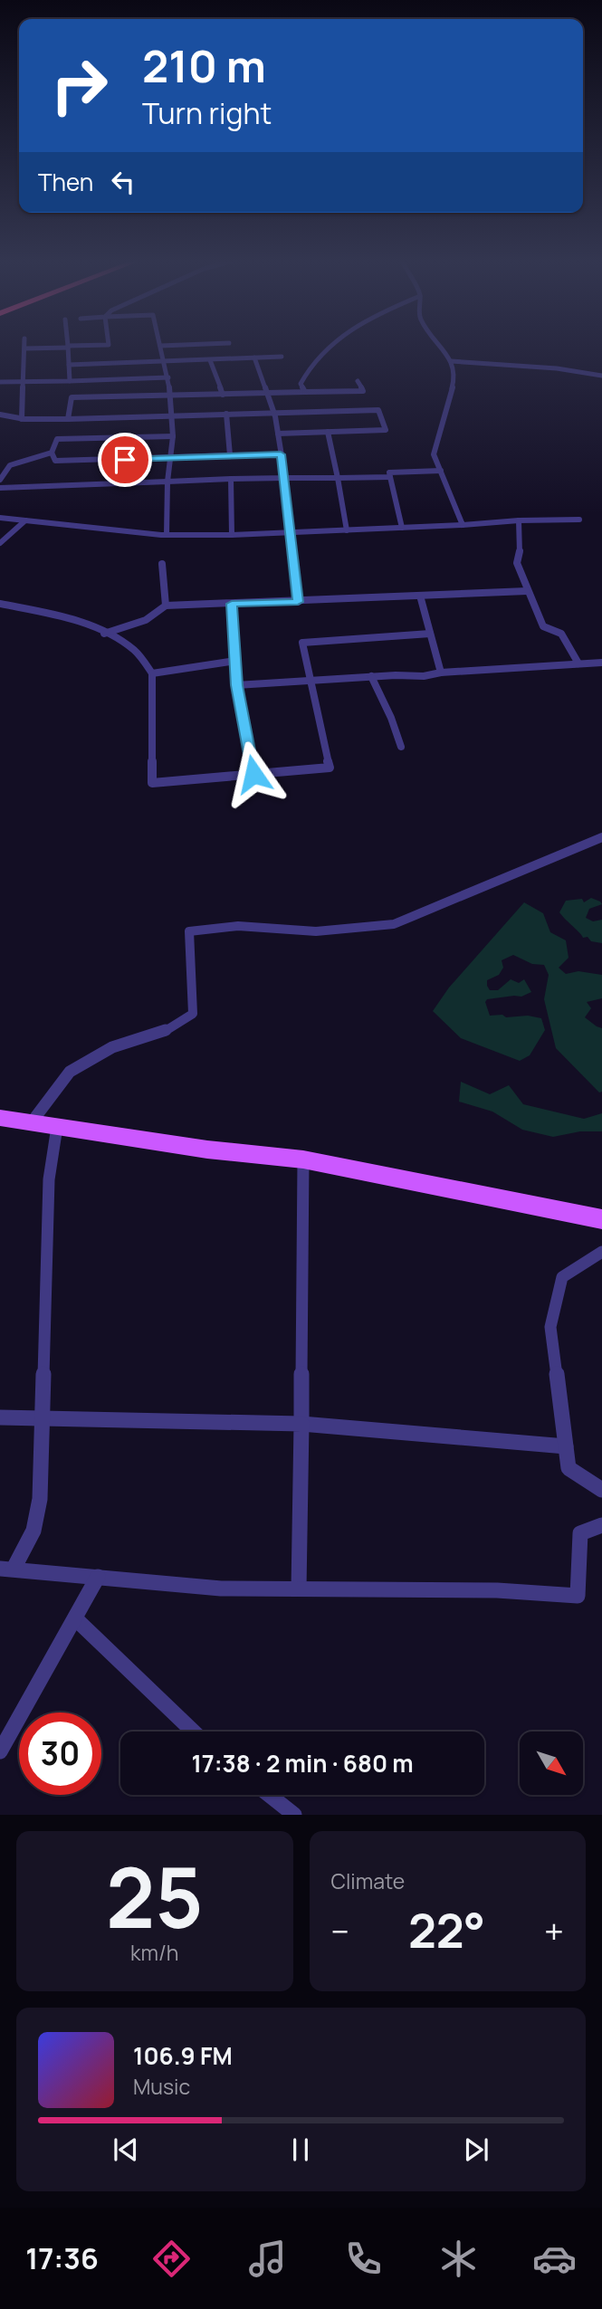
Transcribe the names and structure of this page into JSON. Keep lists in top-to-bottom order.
{
  "north": "bottom right",
  "page": {
    "turn": ["210 m", "Turn right"],
    "then": "Then",
    "limit": "30",
    "trip": "17:38 · 2 min · 680 m",
    "tile": [
      ["25", "km/h"],
      "Climate"
    ],
    "heat": ["−", "22°", "+"],
    "song": ["106.9 FM", "Music"],
    "tabs": "17:36"
  }
}
